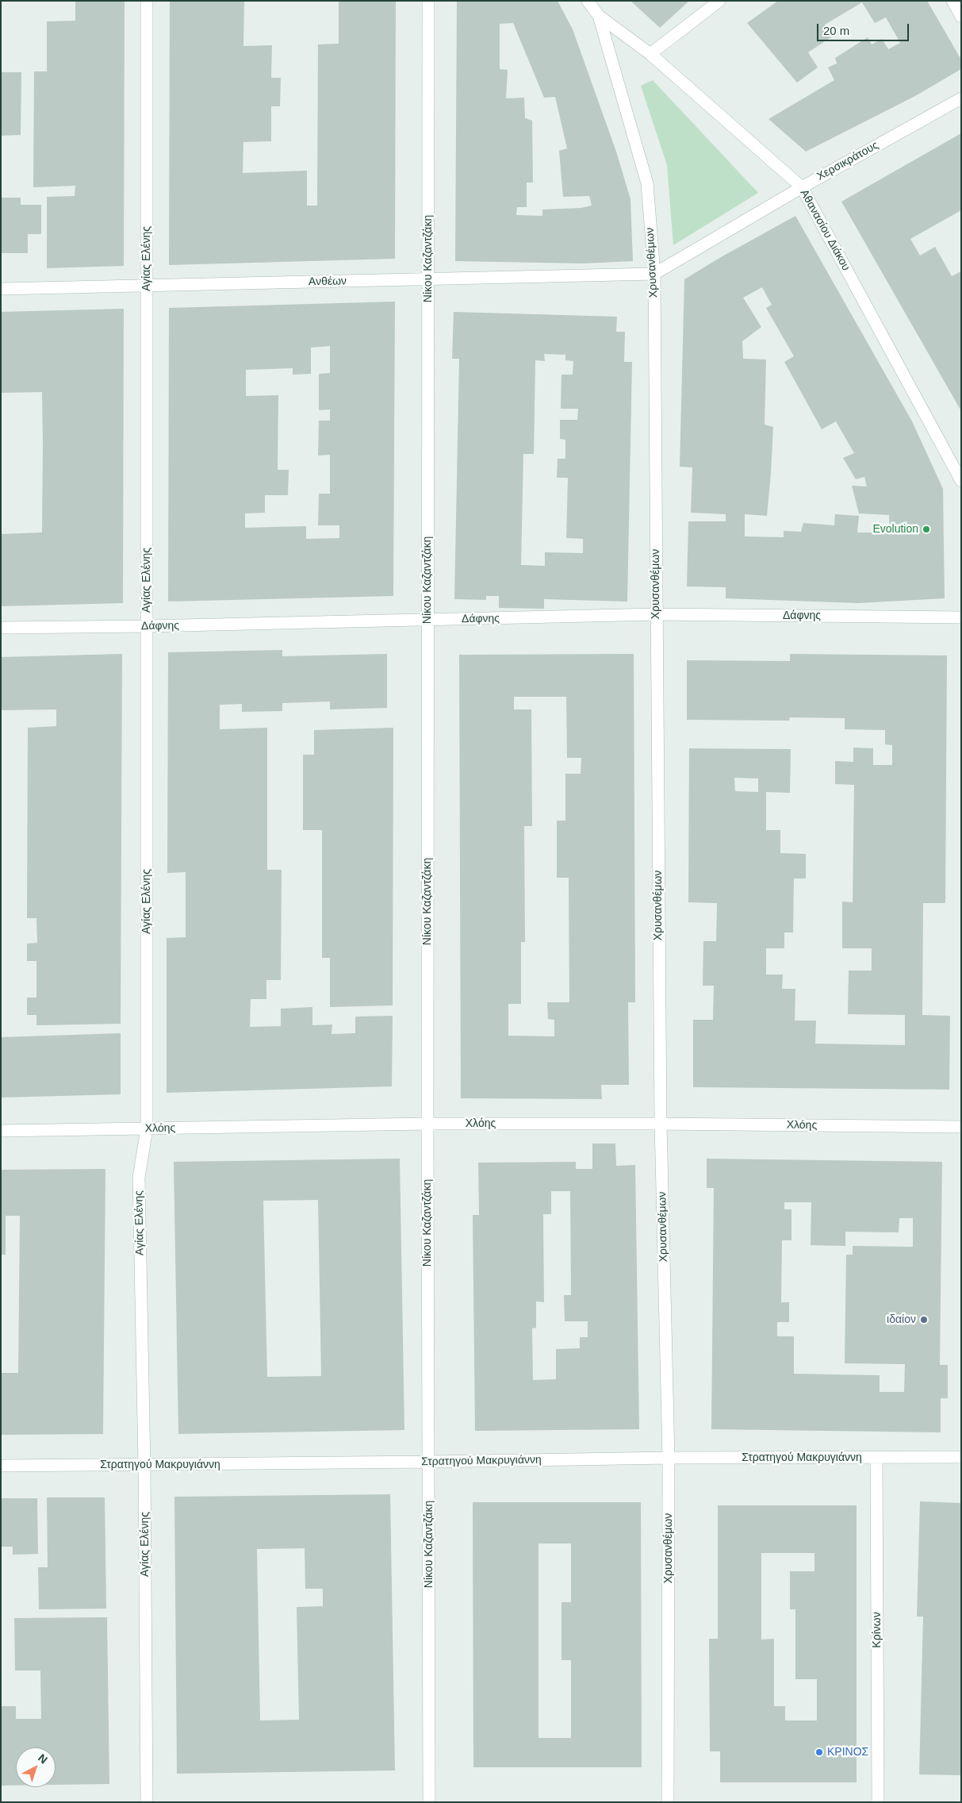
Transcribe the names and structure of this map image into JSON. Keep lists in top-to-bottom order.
{
  "streets": {
    "street": [
      "Χερσικράτους",
      "Αθανασίου Διάκου",
      "Αγίας Ελένης",
      "Νίκου Καζαντζάκη",
      "Χρυσανθέμων",
      "Ανθέων",
      "Δάφνης",
      "Χλόης",
      "Στρατηγού Μακρυγιάννη",
      "Κρίνων"
    ]
  },
  "crossings": [
    ["Χερσικράτους", "Αθανασίου Διάκου"],
    ["Χερσικράτους", "Χρυσανθέμων"],
    ["Χερσικράτους", "Ανθέων"],
    ["Αθανασίου Διάκου", "Χρυσανθέμων"],
    ["Αγίας Ελένης", "Ανθέων"],
    ["Αγίας Ελένης", "Δάφνης"],
    ["Αγίας Ελένης", "Χλόης"],
    ["Αγίας Ελένης", "Στρατηγού Μακρυγιάννη"],
    ["Νίκου Καζαντζάκη", "Ανθέων"],
    ["Νίκου Καζαντζάκη", "Δάφνης"],
    ["Νίκου Καζαντζάκη", "Χλόης"],
    ["Νίκου Καζαντζάκη", "Στρατηγού Μακρυγιάννη"],
    ["Χρυσανθέμων", "Ανθέων"],
    ["Χρυσανθέμων", "Δάφνης"],
    ["Χρυσανθέμων", "Χλόης"],
    ["Χρυσανθέμων", "Στρατηγού Μακρυγιάννη"],
    ["Στρατηγού Μακρυγιάννη", "Κρίνων"]
  ],
  "places": ["Evolution", "ιδαίον", "ΚΡΙΝΟΣ"],
  "scale_bar": "20 m",
  "north": "top right"
}
